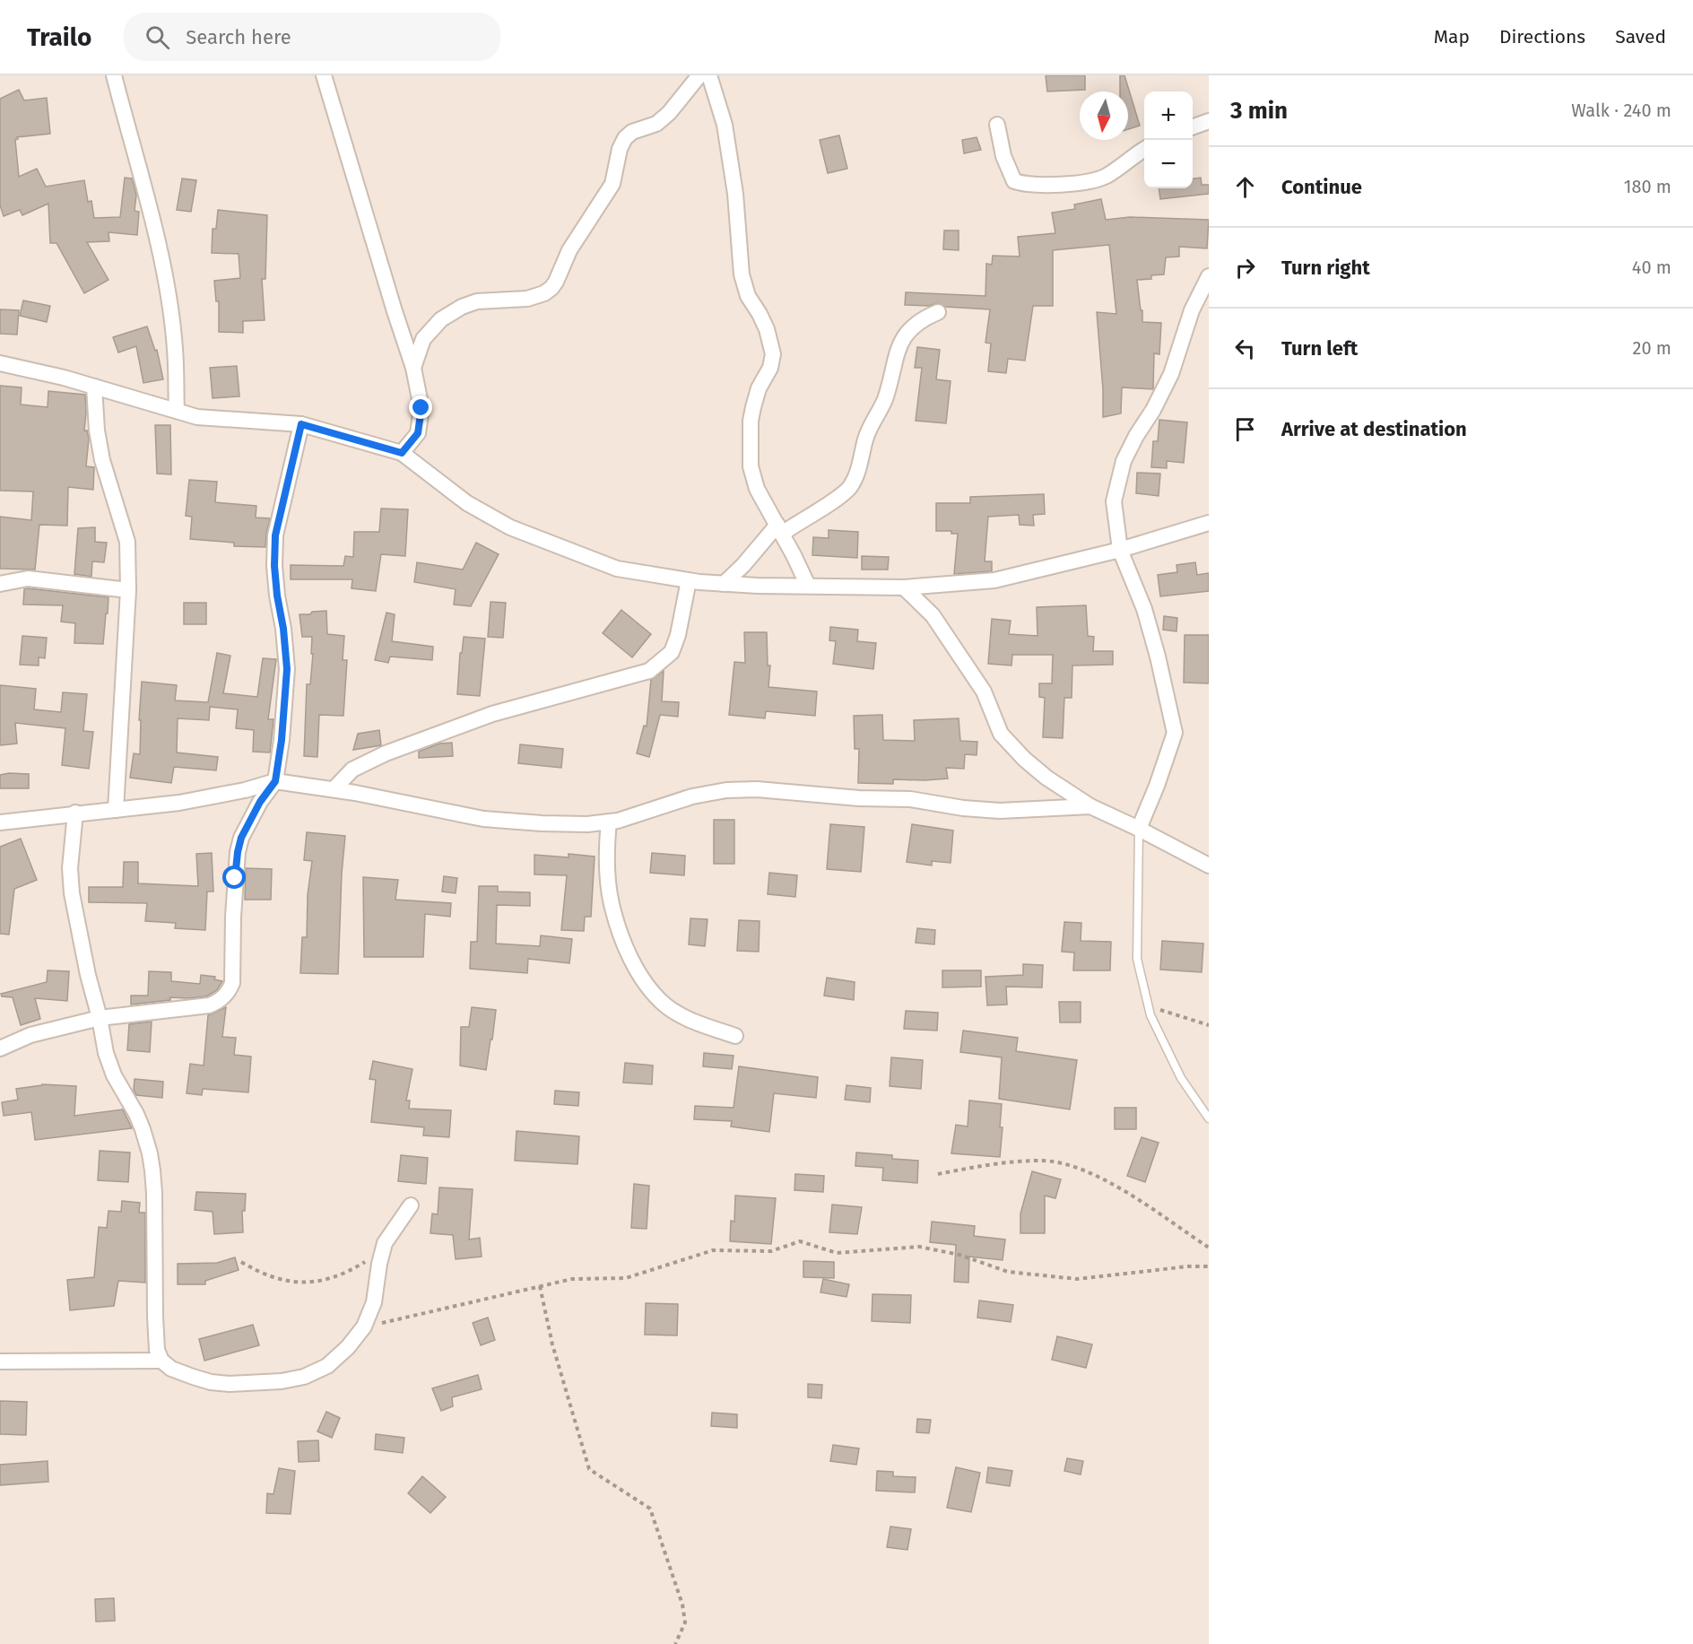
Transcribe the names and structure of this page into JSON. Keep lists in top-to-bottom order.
{
  "north": "bottom",
  "page": {
    "header": "Trailo",
    "search": "Search here",
    "nav": ["Map", "Directions", "Saved"],
    "heading": ["3 min", "Walk · 240 m"],
    "map_buttons": ["+", "−"],
    "list": [
      ["Continue", "180 m"],
      ["Turn right", "40 m"],
      ["Turn left", "20 m"],
      "Arrive at destination"
    ]
  }
}
